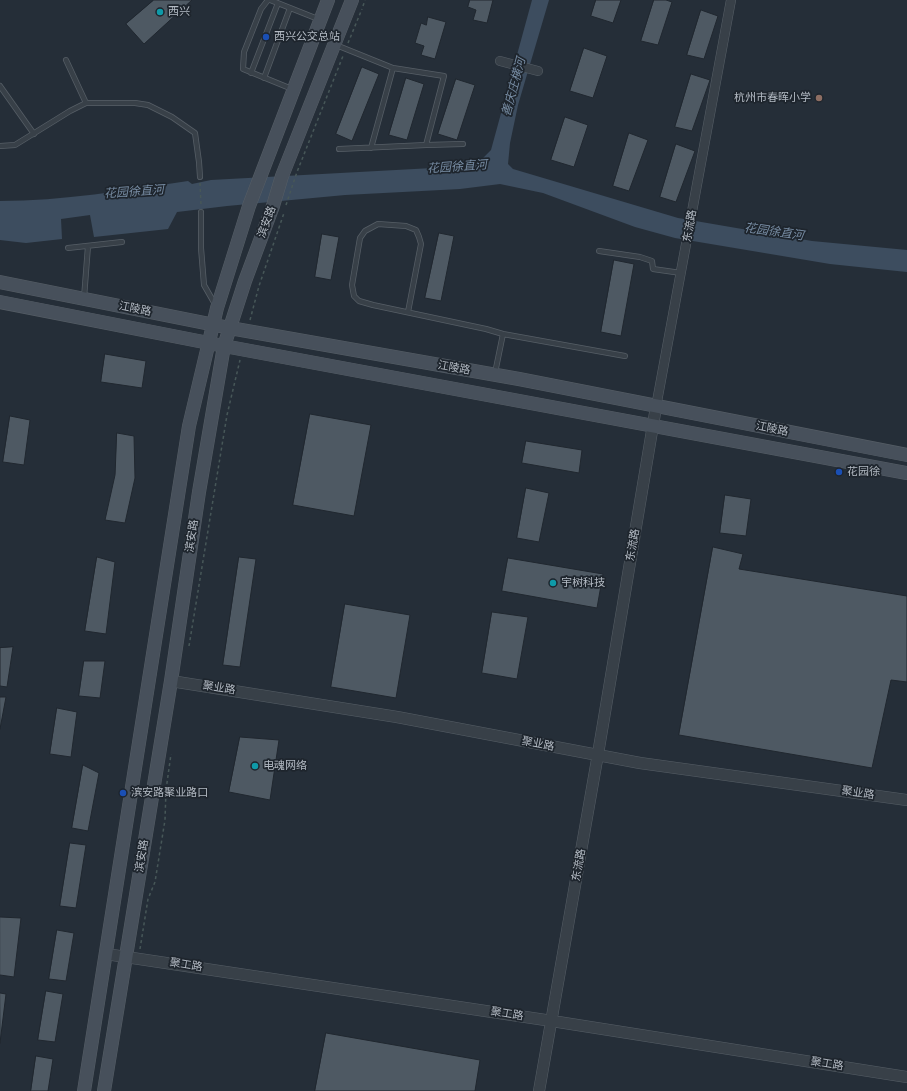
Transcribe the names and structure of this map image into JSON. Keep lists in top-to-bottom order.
{
  "streets": {
    "main road": ["滨安路", "江陵路"],
    "street": ["东流路", "聚业路", "聚工路"]
  },
  "crossings": [
    ["滨安路", "江陵路"],
    ["滨安路", "聚业路"],
    ["滨安路", "聚工路"],
    ["东流路", "江陵路"],
    ["东流路", "聚业路"],
    ["东流路", "聚工路"]
  ],
  "water": ["善庆庄横河", "花园徐直河"],
  "places": [
    "西兴",
    "西兴公交总站",
    "杭州市春晖小学",
    "花园徐",
    "宇树科技",
    "电魂网络",
    "滨安路聚业路口"
  ]
}
